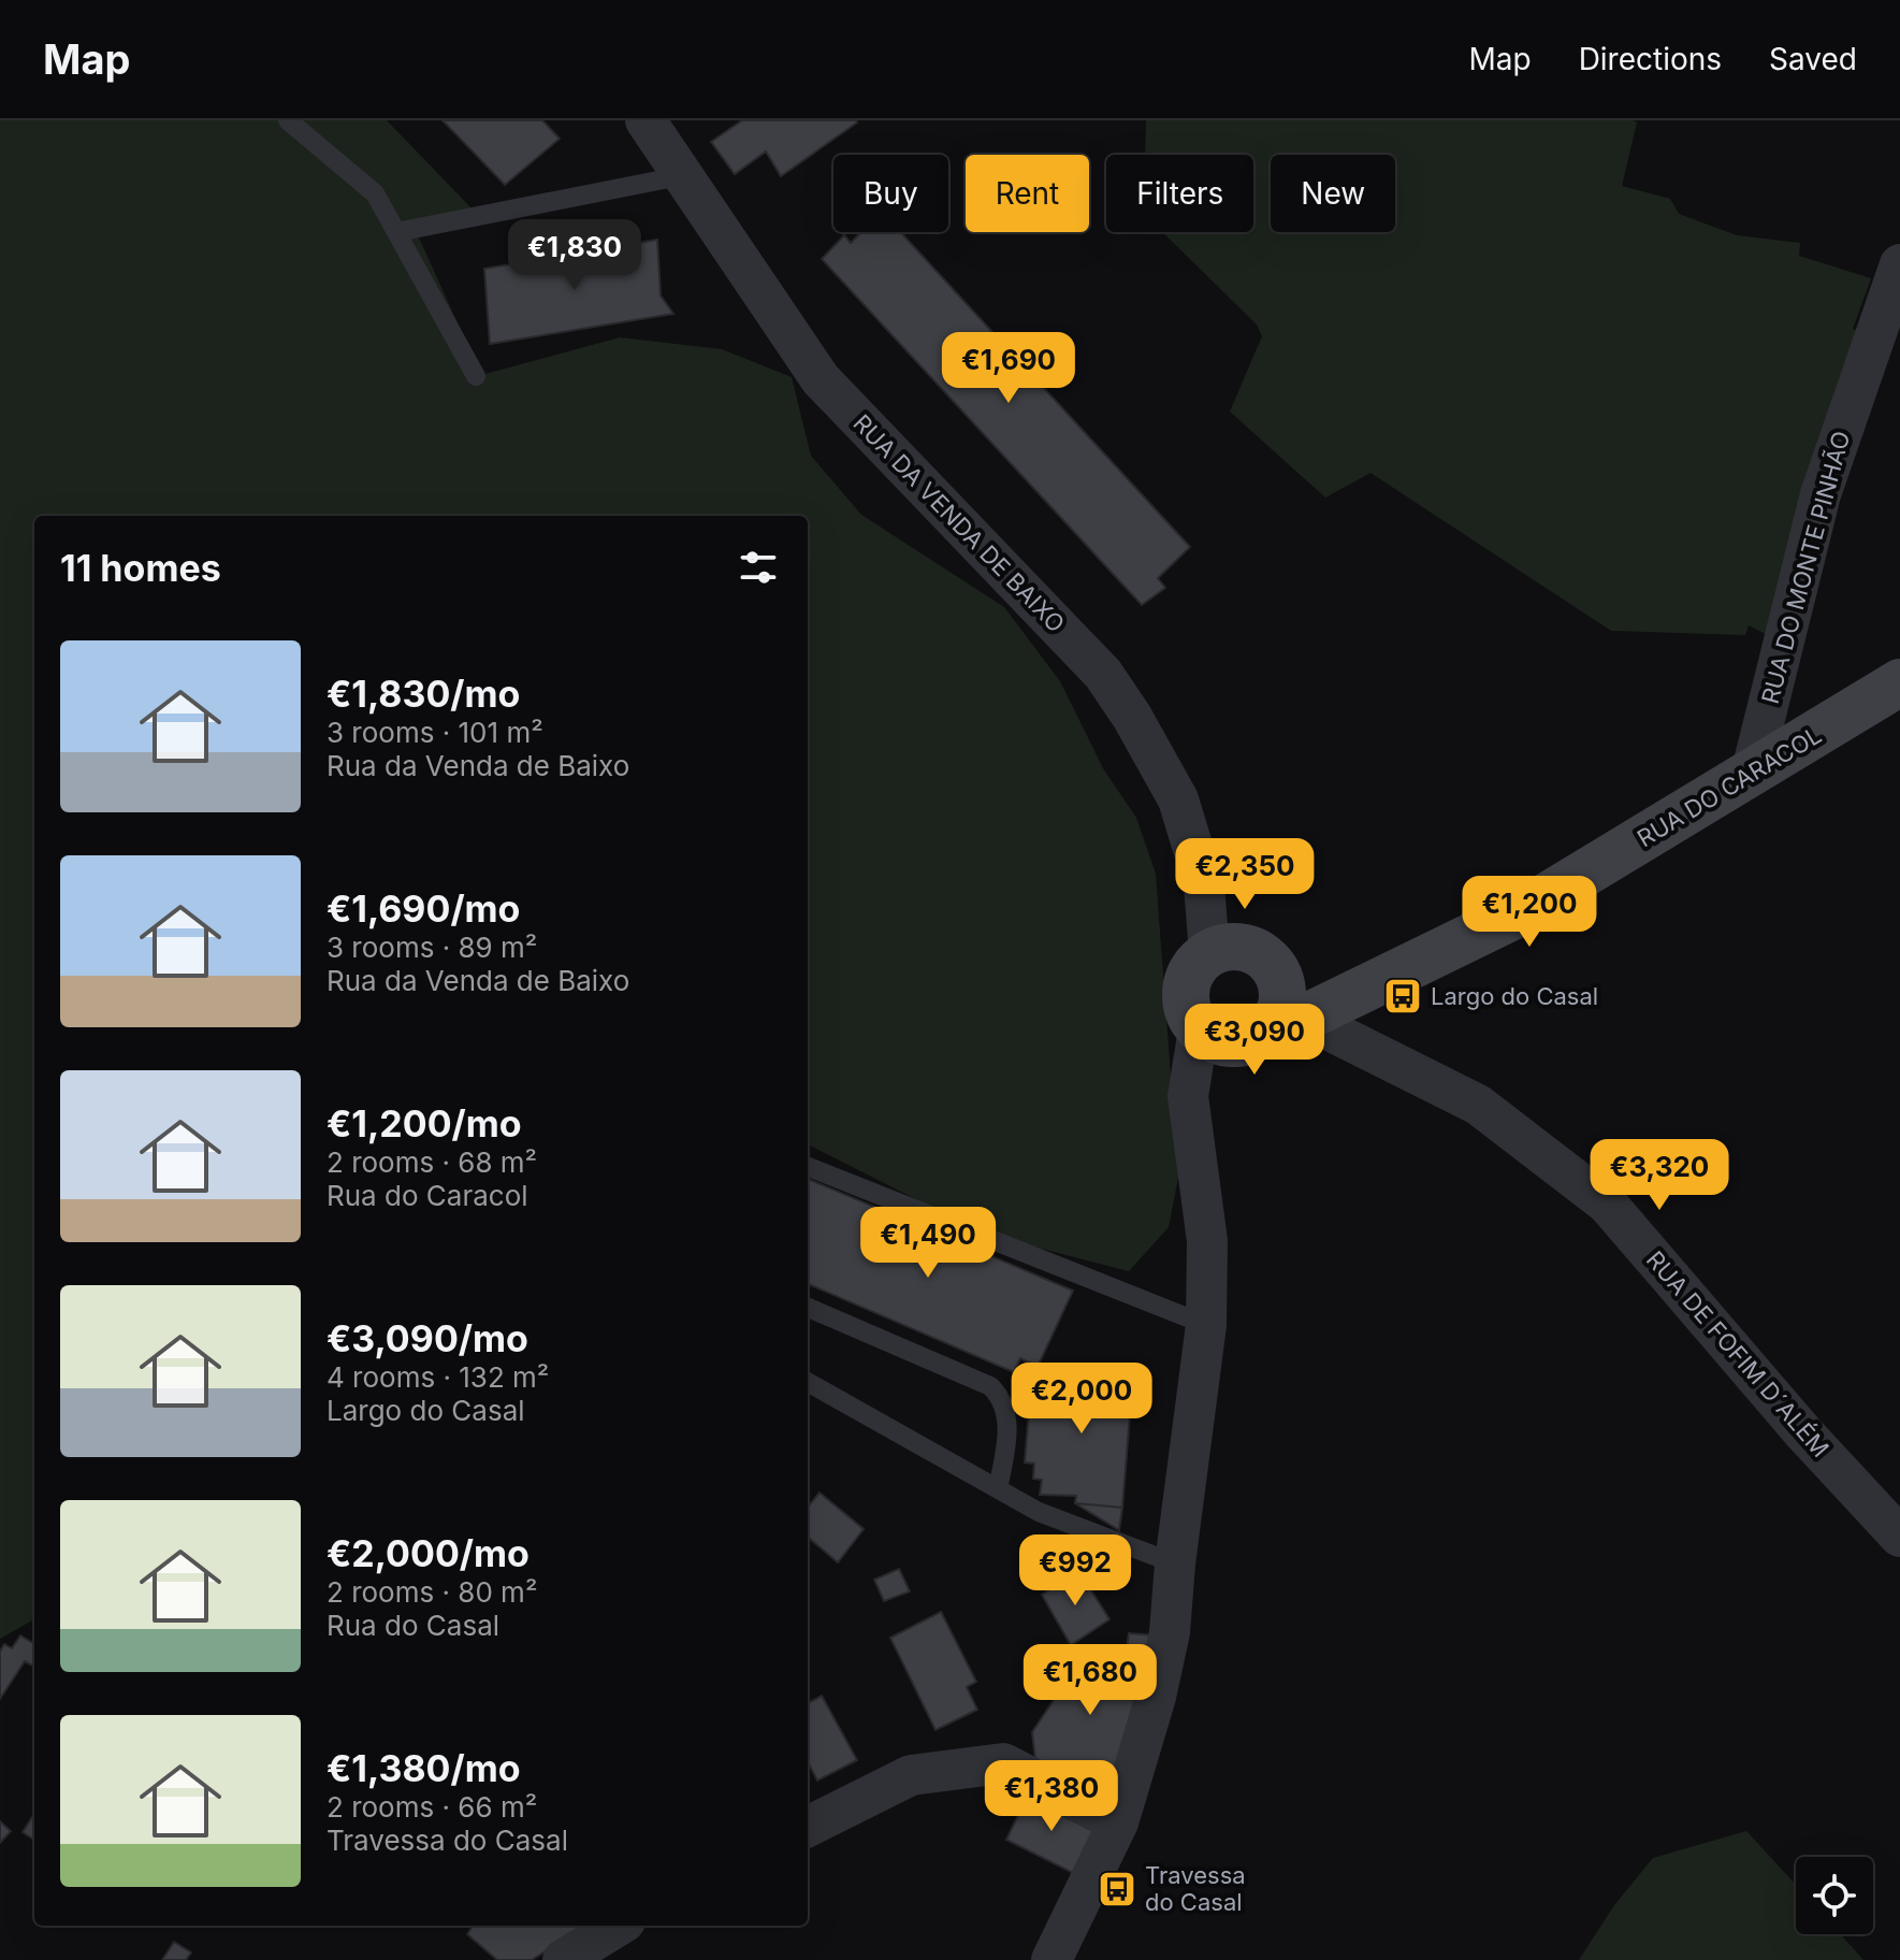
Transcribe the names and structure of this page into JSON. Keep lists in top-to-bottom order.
{
  "streets": {
    "street": [
      "RUA DA VENDA DE BAIXO",
      "RUA DO MONTE PINHÃO",
      "RUA DO CARACOL",
      "RUA DE FOFIM D´ALÉM"
    ]
  },
  "crossings": [
    ["RUA DA VENDA DE BAIXO", "RUA DO CARACOL"],
    ["RUA DA VENDA DE BAIXO", "RUA DE FOFIM D´ALÉM"],
    ["RUA DO MONTE PINHÃO", "RUA DO CARACOL"],
    ["RUA DO CARACOL", "RUA DE FOFIM D´ALÉM"]
  ],
  "places": {
    "bus stop": ["Largo do Casal", "Travessa do Casal"]
  },
  "page": {
    "header": "Map",
    "nav": ["Map", "Directions", "Saved"],
    "chip": [
      "Buy",
      "Rent",
      "Filters",
      "New"
    ],
    "price": [
      "€1,830",
      "€1,690",
      "€2,350",
      "€1,200",
      "€3,090",
      "€3,320",
      "€1,490",
      "€2,000",
      "€992",
      "€1,680",
      "€1,380"
    ],
    "heading": "11 homes",
    "list": [
      {
        "name": "€1,830/mo",
        "note": "3 rooms · 101 m² · Rua da Venda de Baixo"
      },
      {
        "name": "€1,690/mo",
        "note": "3 rooms · 89 m² · Rua da Venda de Baixo"
      },
      {
        "name": "€1,200/mo",
        "note": "2 rooms · 68 m² · Rua do Caracol"
      },
      {
        "name": "€3,090/mo",
        "note": "4 rooms · 132 m² · Largo do Casal"
      },
      {
        "name": "€2,000/mo",
        "note": "2 rooms · 80 m² · Rua do Casal"
      },
      {
        "name": "€1,380/mo",
        "note": "2 rooms · 66 m² · Travessa do Casal"
      }
    ]
  }
}
